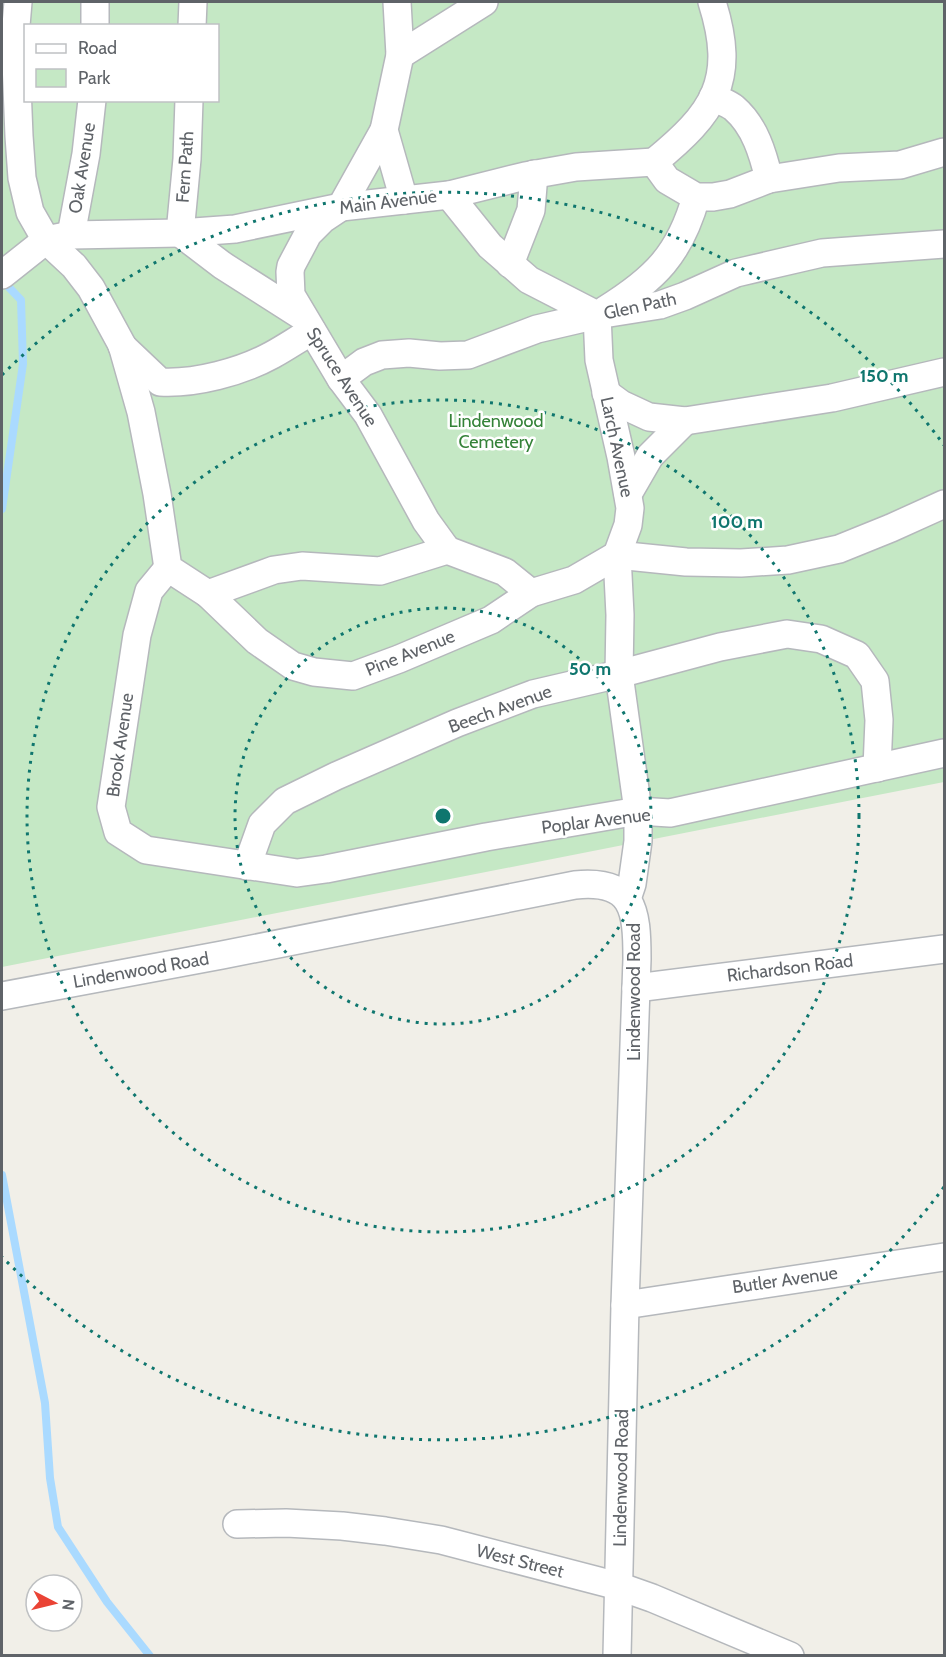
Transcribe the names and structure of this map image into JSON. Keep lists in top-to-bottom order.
{
  "streets": {
    "street": [
      "Fern Path",
      "Oak Avenue",
      "Main Avenue",
      "Glen Path",
      "Spruce Avenue",
      "Larch Avenue",
      "Pine Avenue",
      "Beech Avenue",
      "Brook Avenue",
      "Poplar Avenue",
      "Richardson Road",
      "Lindenwood Road",
      "Butler Avenue",
      "West Street"
    ]
  },
  "crossings": [
    ["Fern Path", "Main Avenue"],
    ["Oak Avenue", "Main Avenue"],
    ["Main Avenue", "Spruce Avenue"],
    ["Glen Path", "Spruce Avenue"],
    ["Glen Path", "Larch Avenue"],
    ["Larch Avenue", "Pine Avenue"],
    ["Larch Avenue", "Beech Avenue"],
    ["Larch Avenue", "Poplar Avenue"],
    ["Larch Avenue", "Lindenwood Road"],
    ["Pine Avenue", "Brook Avenue"],
    ["Beech Avenue", "Brook Avenue"],
    ["Beech Avenue", "Poplar Avenue"],
    ["Brook Avenue", "Poplar Avenue"],
    ["Richardson Road", "Lindenwood Road"],
    ["Lindenwood Road", "Butler Avenue"],
    ["Lindenwood Road", "West Street"]
  ],
  "parks": ["Lindenwood Cemetery"],
  "legend": ["Road", "Park"],
  "north": "right",
  "rings": ["150 m", "100 m", "50 m"]
}
